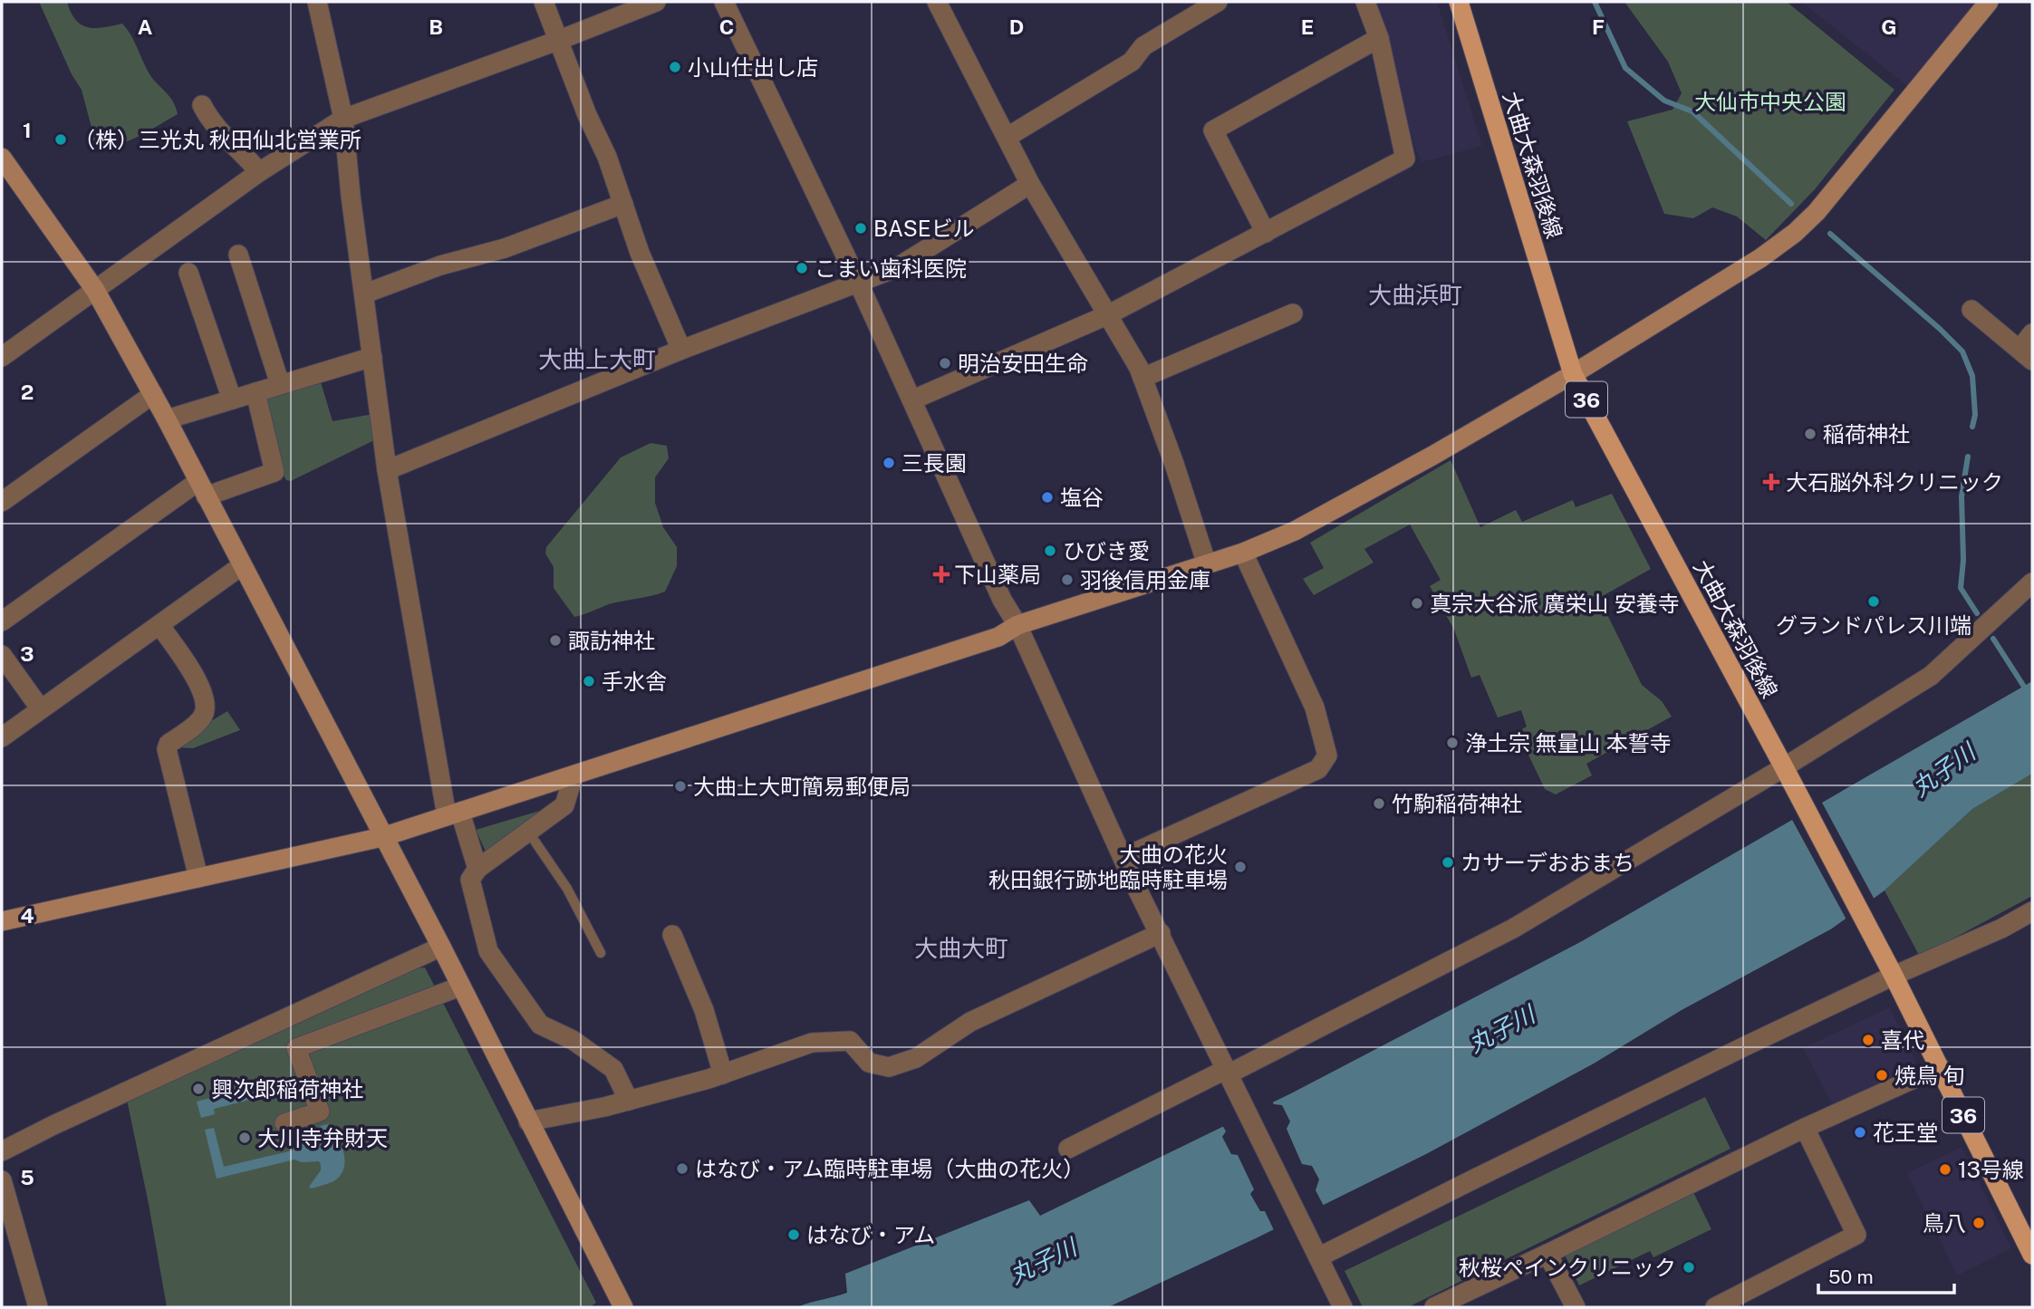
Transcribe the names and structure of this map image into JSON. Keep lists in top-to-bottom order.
{
  "streets": {
    "main road": ["大曲大森羽後線", "36"]
  },
  "districts": ["大曲浜町", "大曲上大町", "大曲大町"],
  "water": ["丸子川"],
  "parks": ["大仙市中央公園"],
  "places": {
    "other": [
      "小山仕出し店",
      "（株）三光丸 秋田仙北営業所",
      "BASEビル",
      "こまい歯科医院",
      "明治安田生命",
      "稲荷神社",
      "三長園",
      "塩谷",
      "ひびき愛",
      "羽後信用金庫",
      "グランドパレス川端",
      "真宗大谷派 廣栄山 安養寺",
      "諏訪神社",
      "手水舎",
      "浄土宗 無量山 本誓寺",
      "大曲上大町簡易郵便局",
      "竹駒稲荷神社",
      "カサーデおおまち",
      "大曲の花火 秋田銀行跡地臨時駐車場",
      "喜代",
      "焼鳥 旬",
      "興次郎稲荷神社",
      "花王堂",
      "大川寺弁財天",
      "はなび・アム臨時駐車場（大曲の花火）",
      "13号線",
      "鳥八",
      "はなび・アム",
      "秋桜ペインクリニック"
    ],
    "health": ["大石脳外科クリニック", "下山薬局"]
  },
  "scale_bar": "50 m",
  "grid": {
    "columns": [
      "A",
      "B",
      "C",
      "D",
      "E",
      "F",
      "G"
    ],
    "rows": [
      "1",
      "2",
      "3",
      "4",
      "5"
    ]
  }
}
